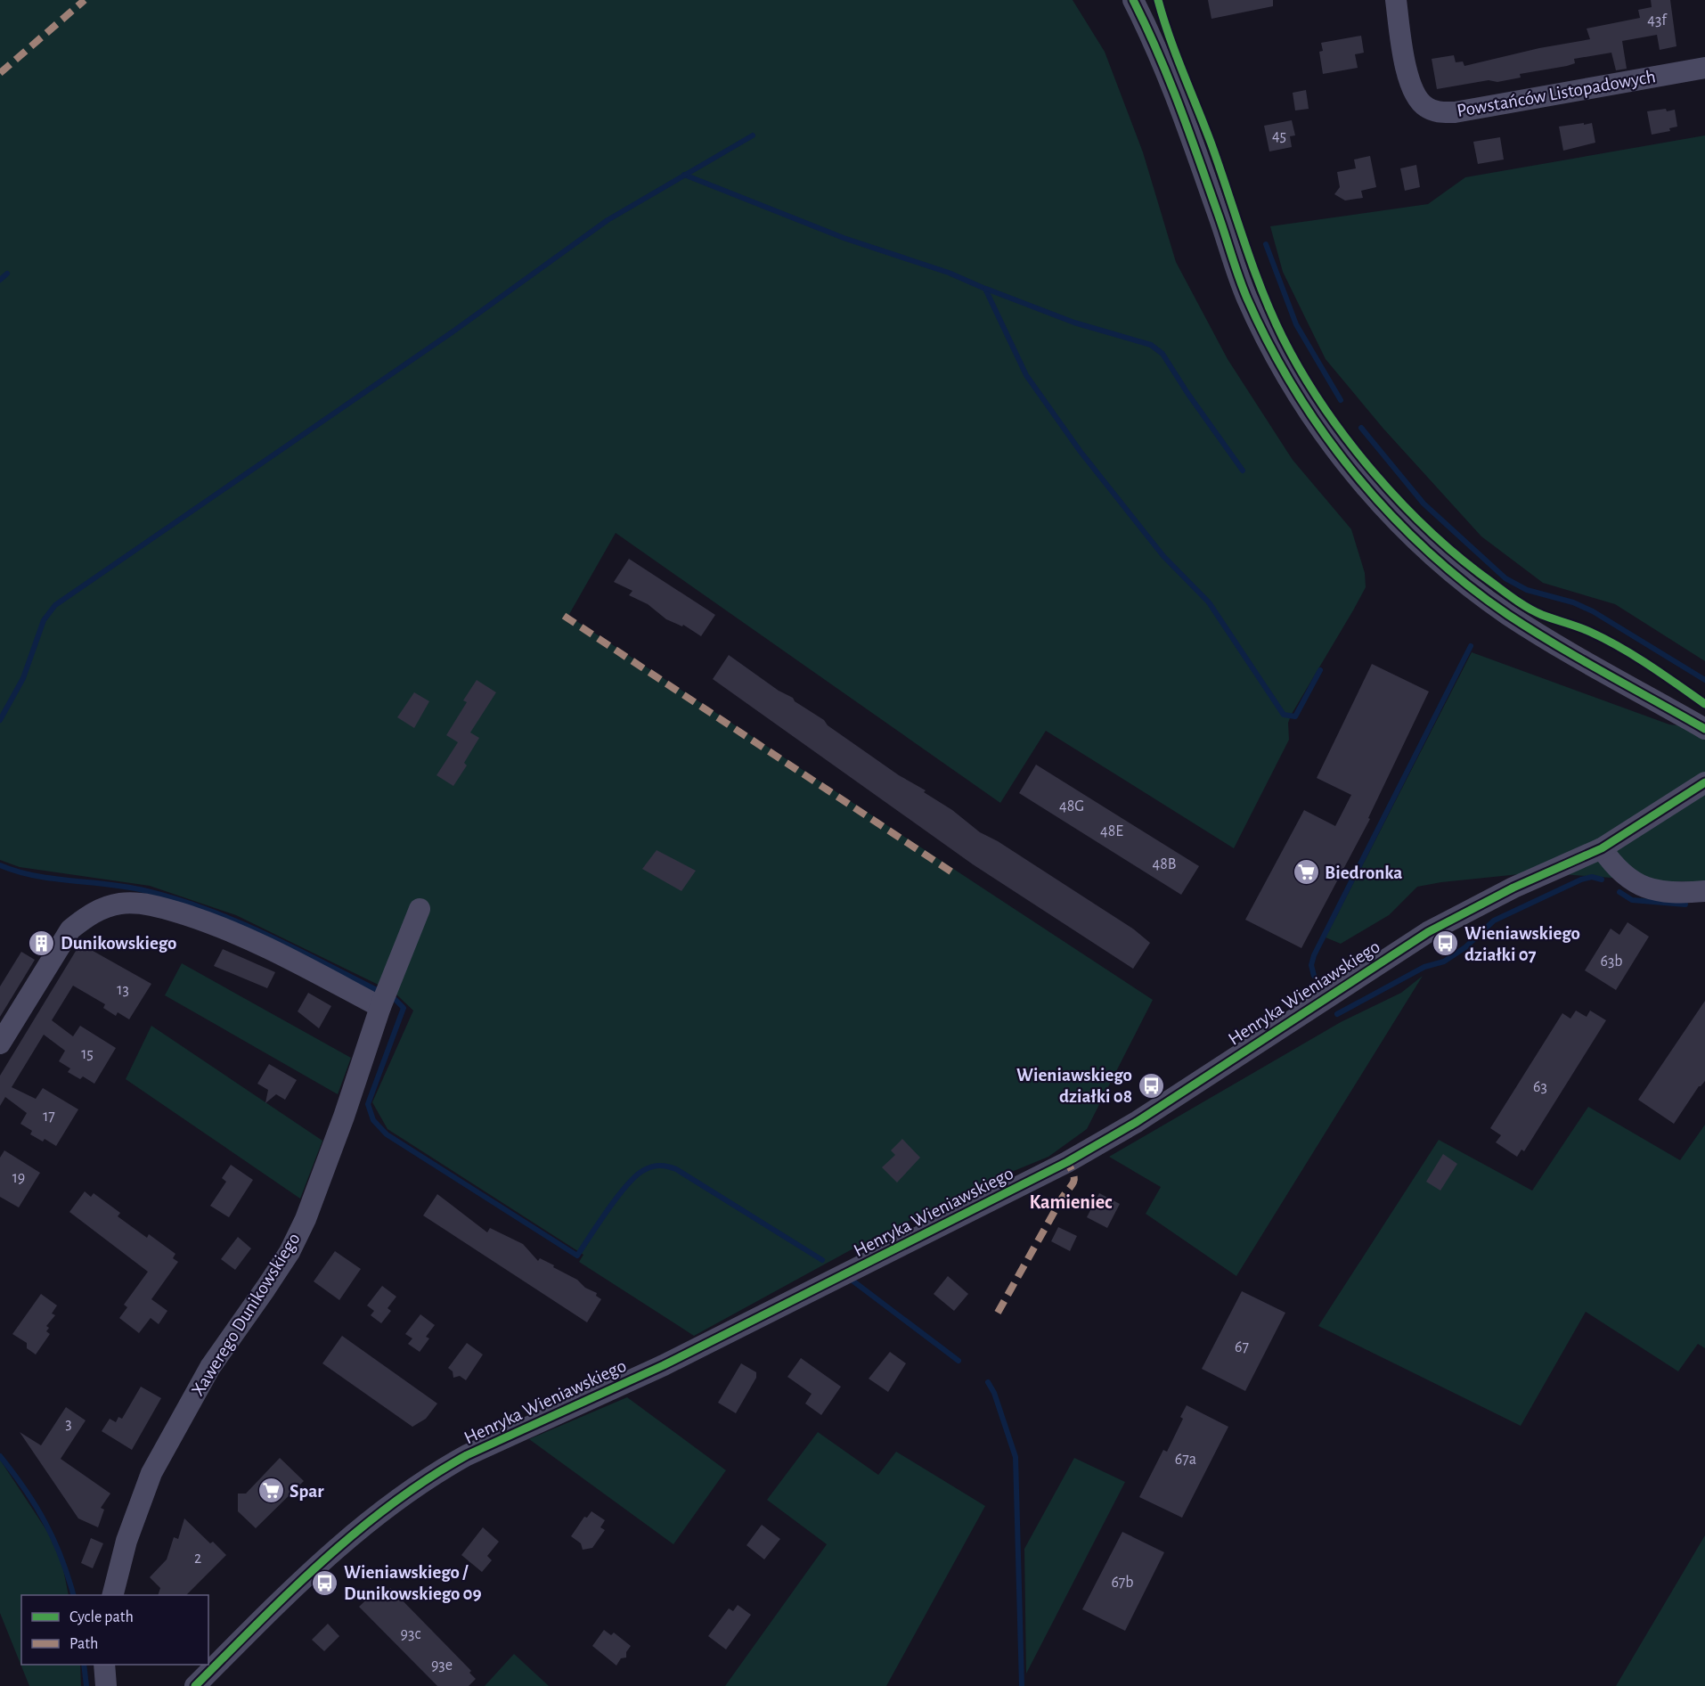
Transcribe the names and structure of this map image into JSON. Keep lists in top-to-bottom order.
{
  "streets": {
    "street": ["Powstańców Listopadowych", "Henryka Wieniawskiego", "Xawerego Dunikowskiego"]
  },
  "districts": ["Kamieniec"],
  "places": {
    "supermarket": ["Biedronka", "Spar"],
    "building": ["Dunikowskiego"],
    "bus stop": ["Wieniawskiego działki 07", "Wieniawskiego działki 08", "Wieniawskiego / Dunikowskiego 09"]
  },
  "house_numbers": [
    "43f",
    "45",
    "48G",
    "48E",
    "48B",
    "63b",
    "13",
    "15",
    "63",
    "17",
    "19",
    "67",
    "3",
    "67a",
    "2",
    "67b",
    "93c",
    "93e"
  ],
  "legend": ["Cycle path", "Path"]
}
